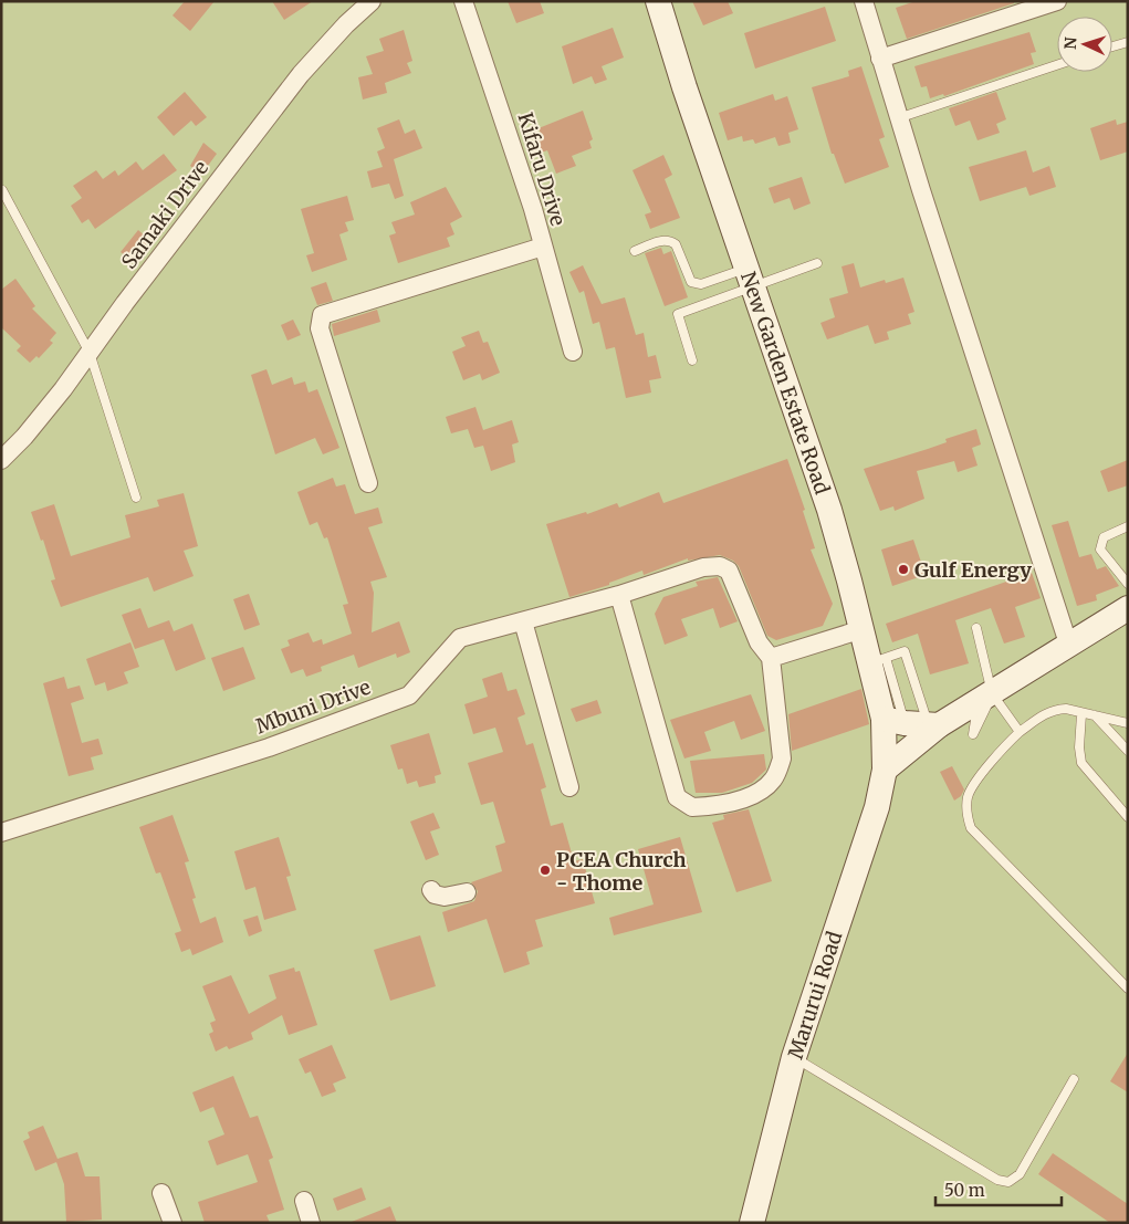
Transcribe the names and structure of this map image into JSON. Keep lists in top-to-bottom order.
{
  "streets": {
    "street": [
      "Kifaru Drive",
      "Samaki Drive",
      "New Garden Estate Road",
      "Mbuni Drive",
      "Marurui Road"
    ]
  },
  "crossings": [
    ["New Garden Estate Road", "Marurui Road"]
  ],
  "places": ["Gulf Energy", "PCEA Church - Thome"],
  "scale_bar": "50 m",
  "north": "left"
}
